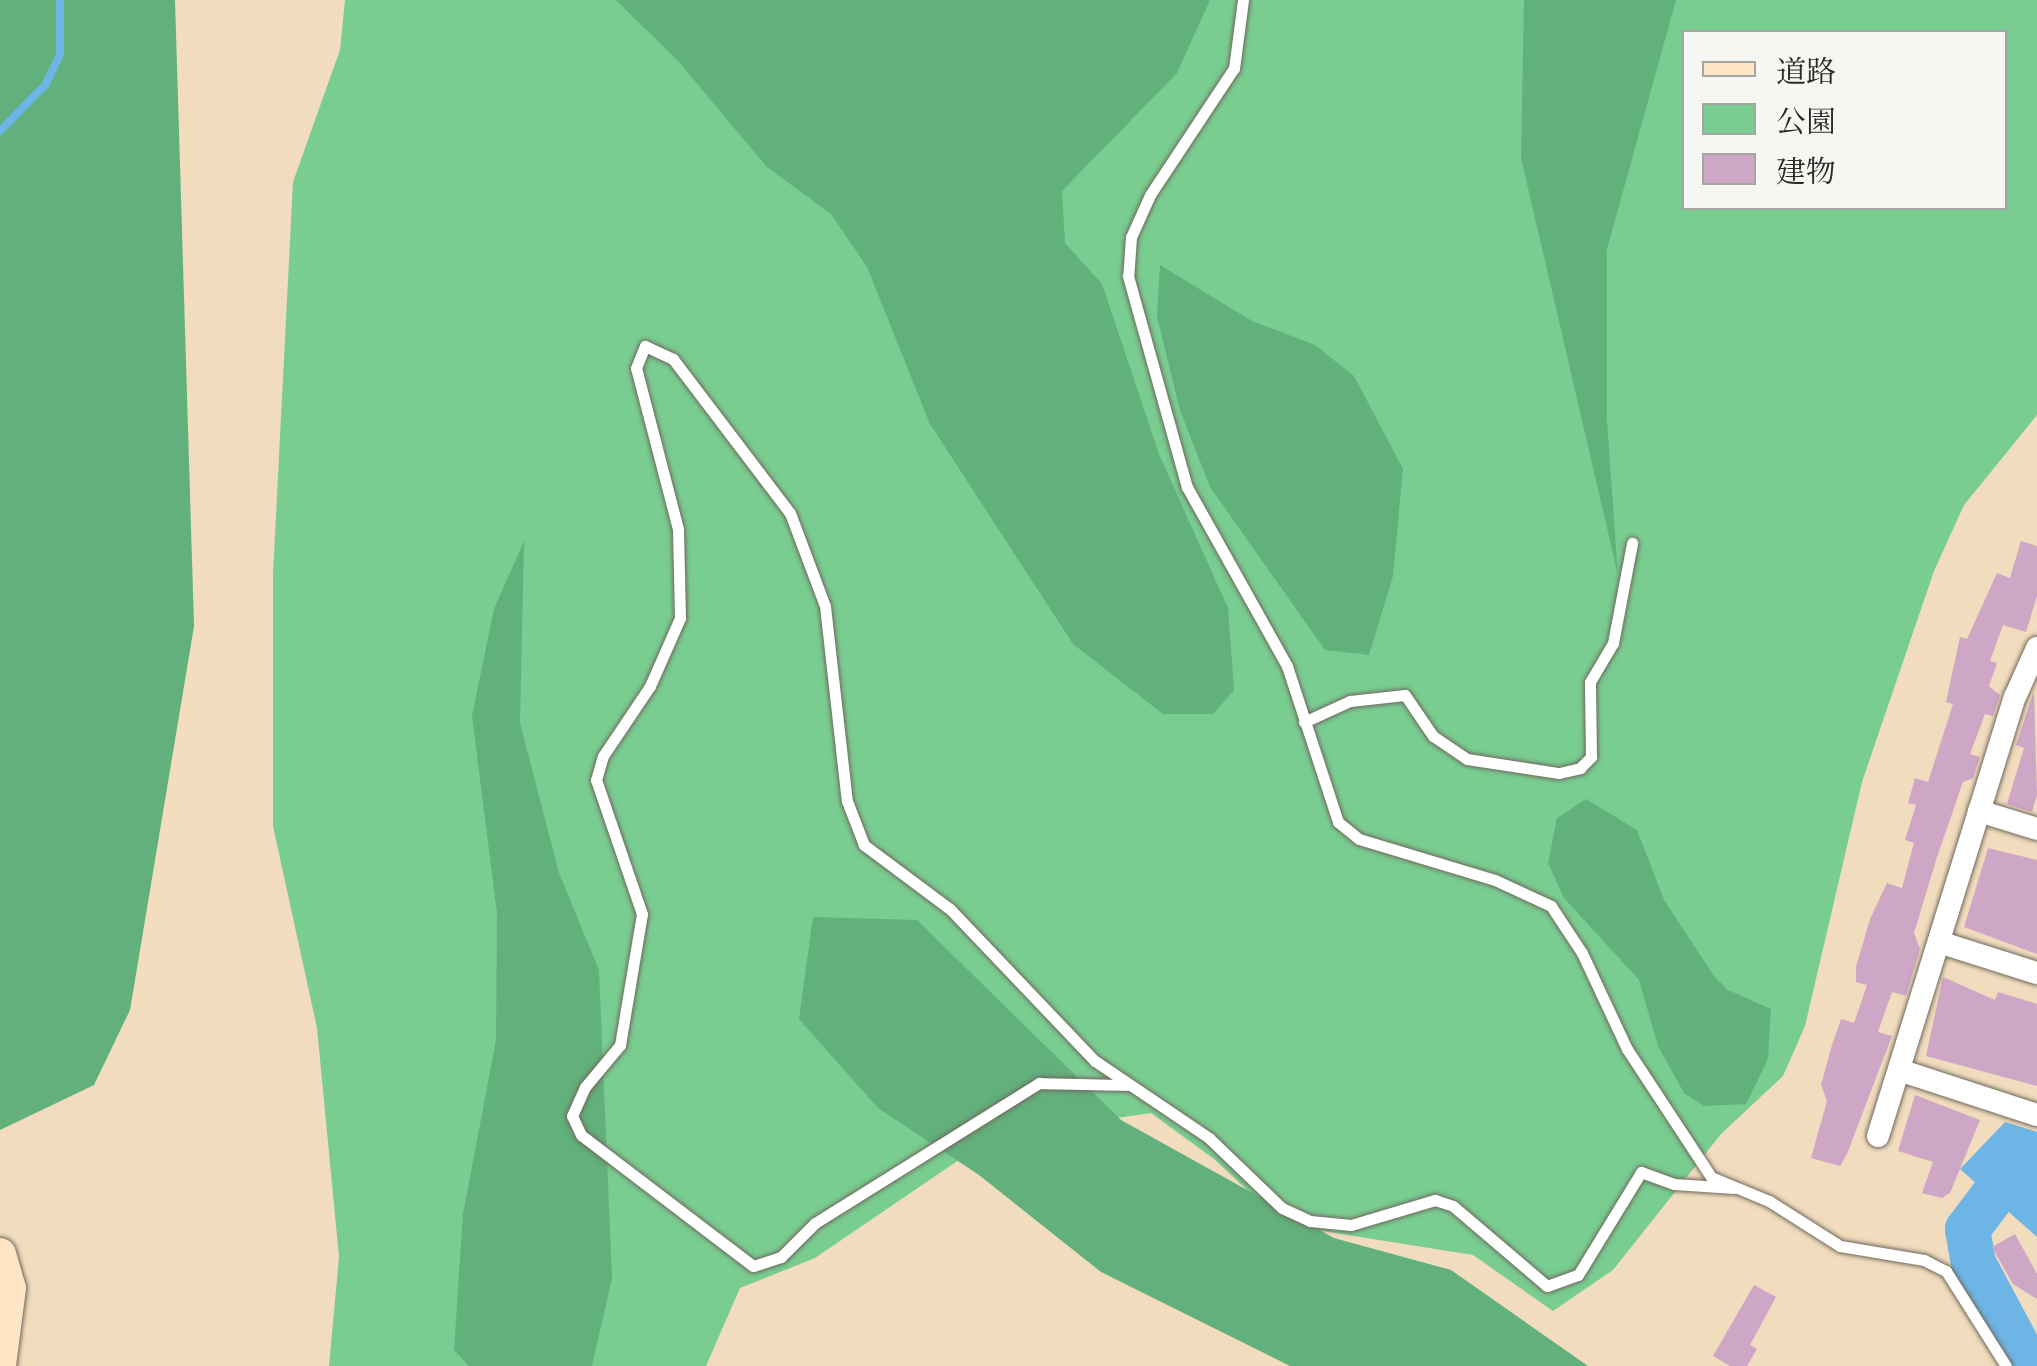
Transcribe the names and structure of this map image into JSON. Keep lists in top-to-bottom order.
{
  "legend": ["道路", "公園", "建物"]
}
